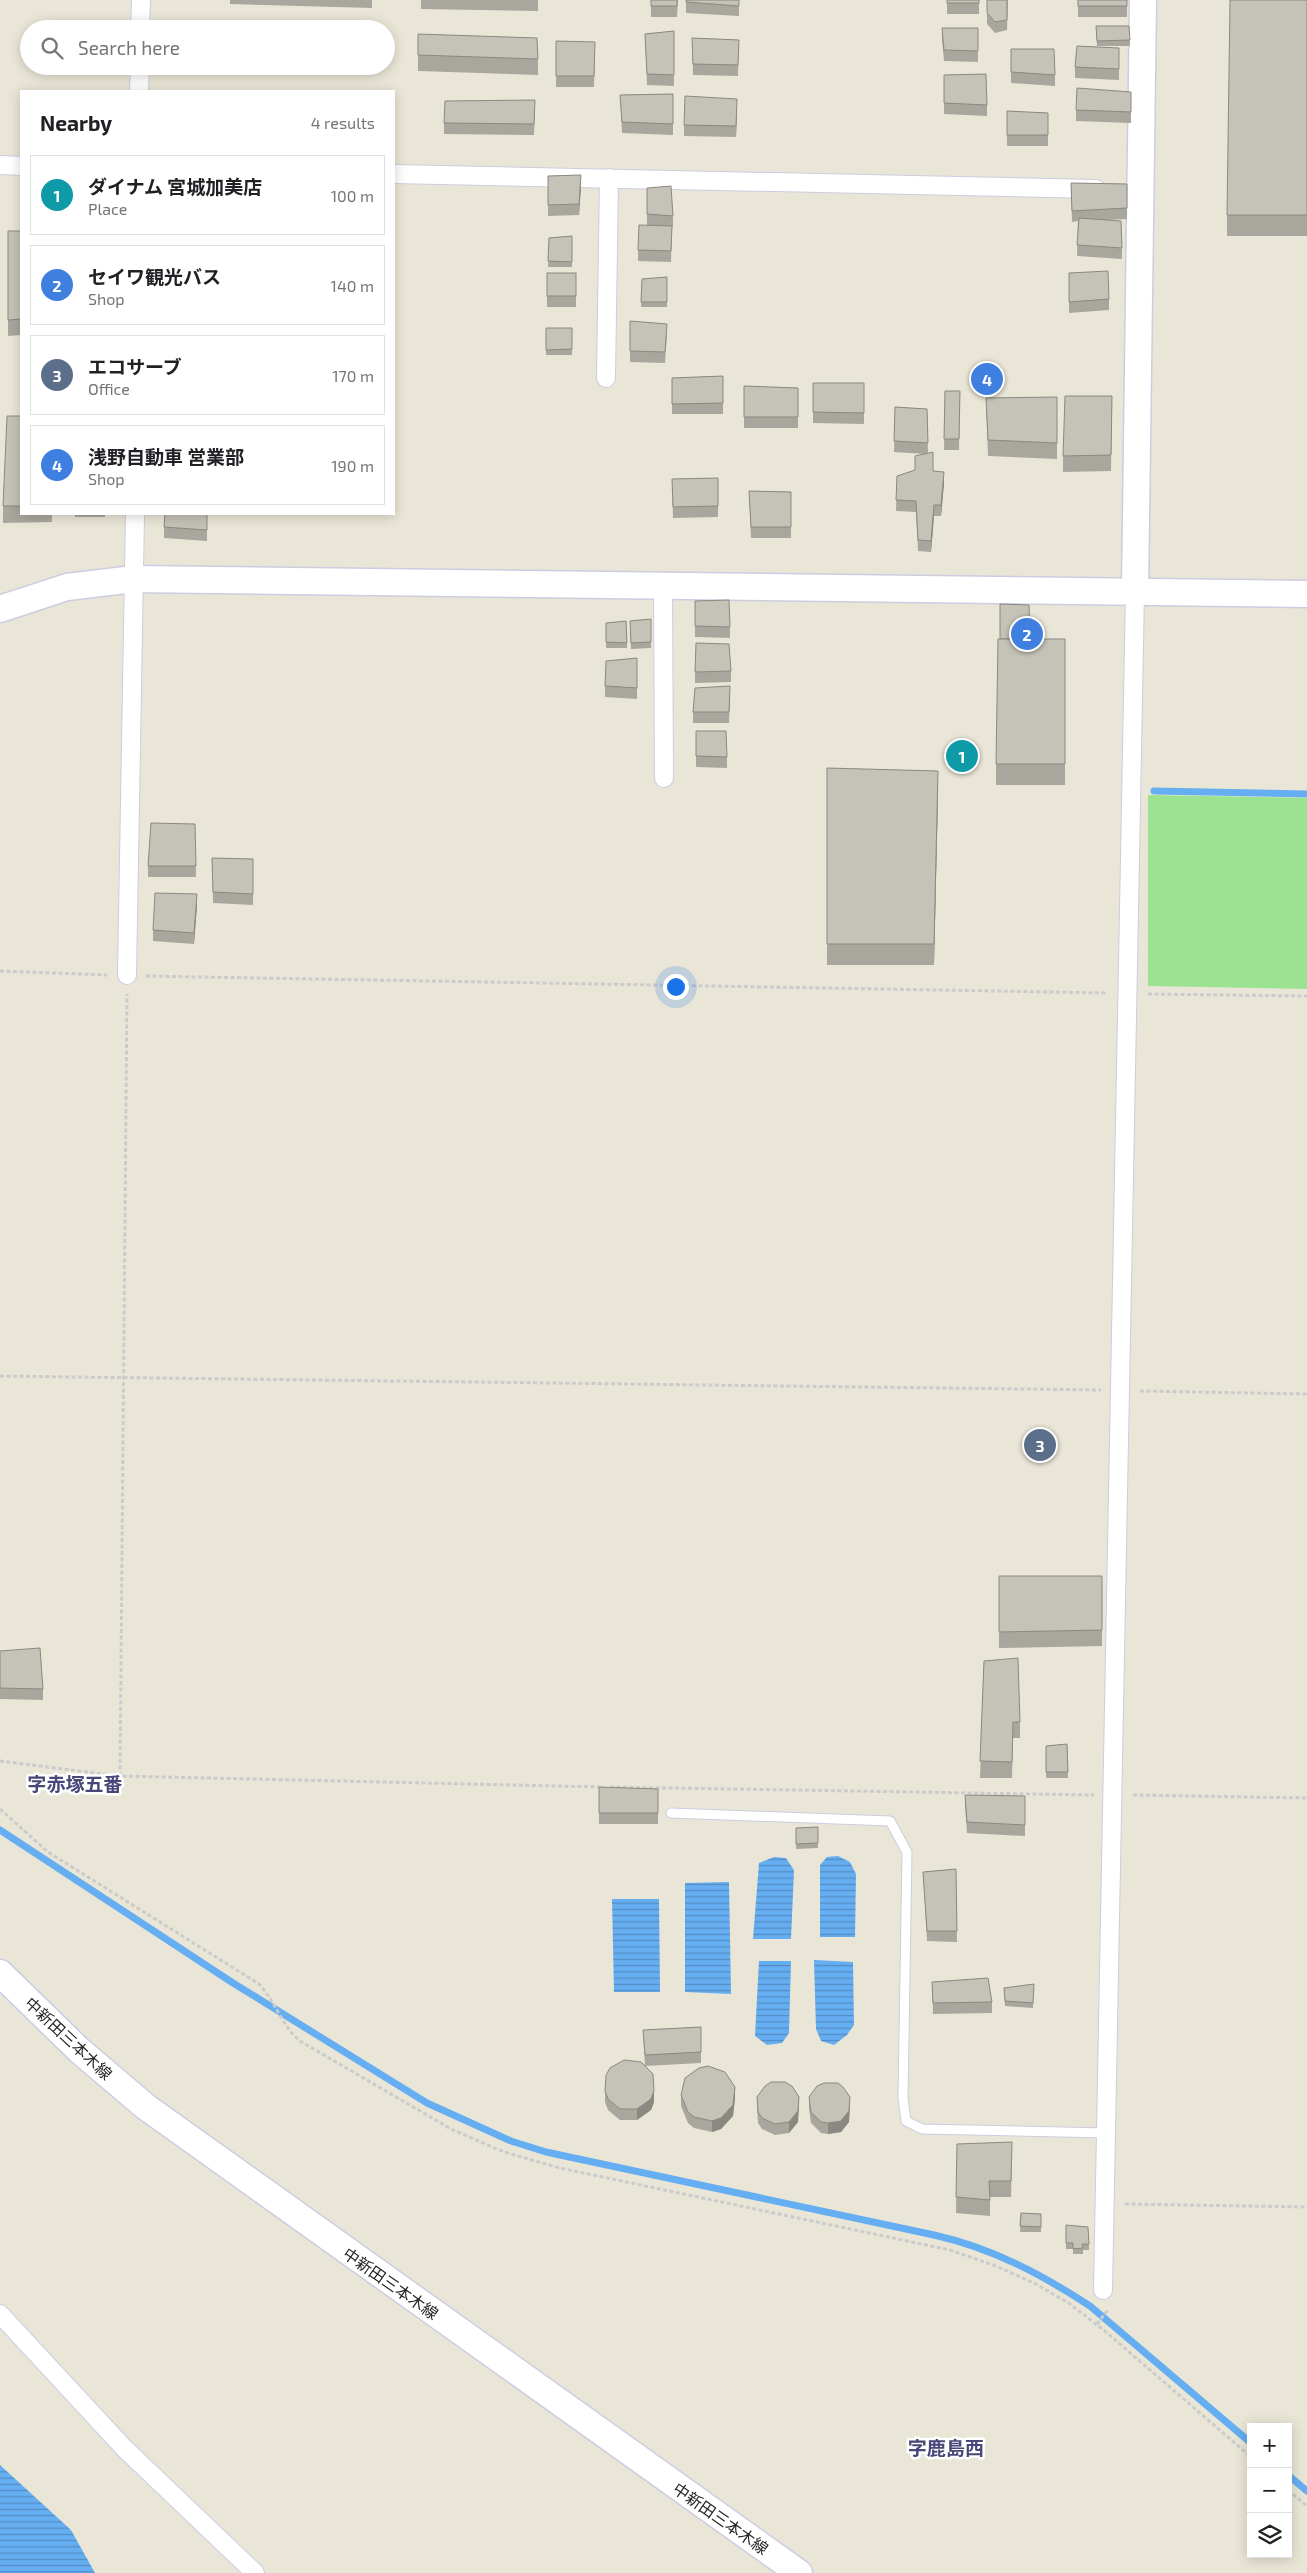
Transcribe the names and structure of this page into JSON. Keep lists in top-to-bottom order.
{
  "streets": {
    "street": ["中新田三本木線"]
  },
  "districts": ["字赤塚五番", "字鹿島西"],
  "page": {
    "search": "Search here",
    "heading": ["Nearby", "4 results"],
    "list": [
      {
        "mark": "1",
        "name": "ダイナム 宮城加美店",
        "note": "Place",
        "value": "100 m"
      },
      {
        "mark": "2",
        "name": "セイワ観光バス",
        "note": "Shop",
        "value": "140 m"
      },
      {
        "mark": "3",
        "name": "エコサーブ",
        "note": "Office",
        "value": "170 m"
      },
      {
        "mark": "4",
        "name": "浅野自動車 営業部",
        "note": "Shop",
        "value": "190 m"
      }
    ],
    "pins": [
      "4",
      "2",
      "1",
      "3"
    ],
    "map_buttons": ["+", "−"]
  }
}
